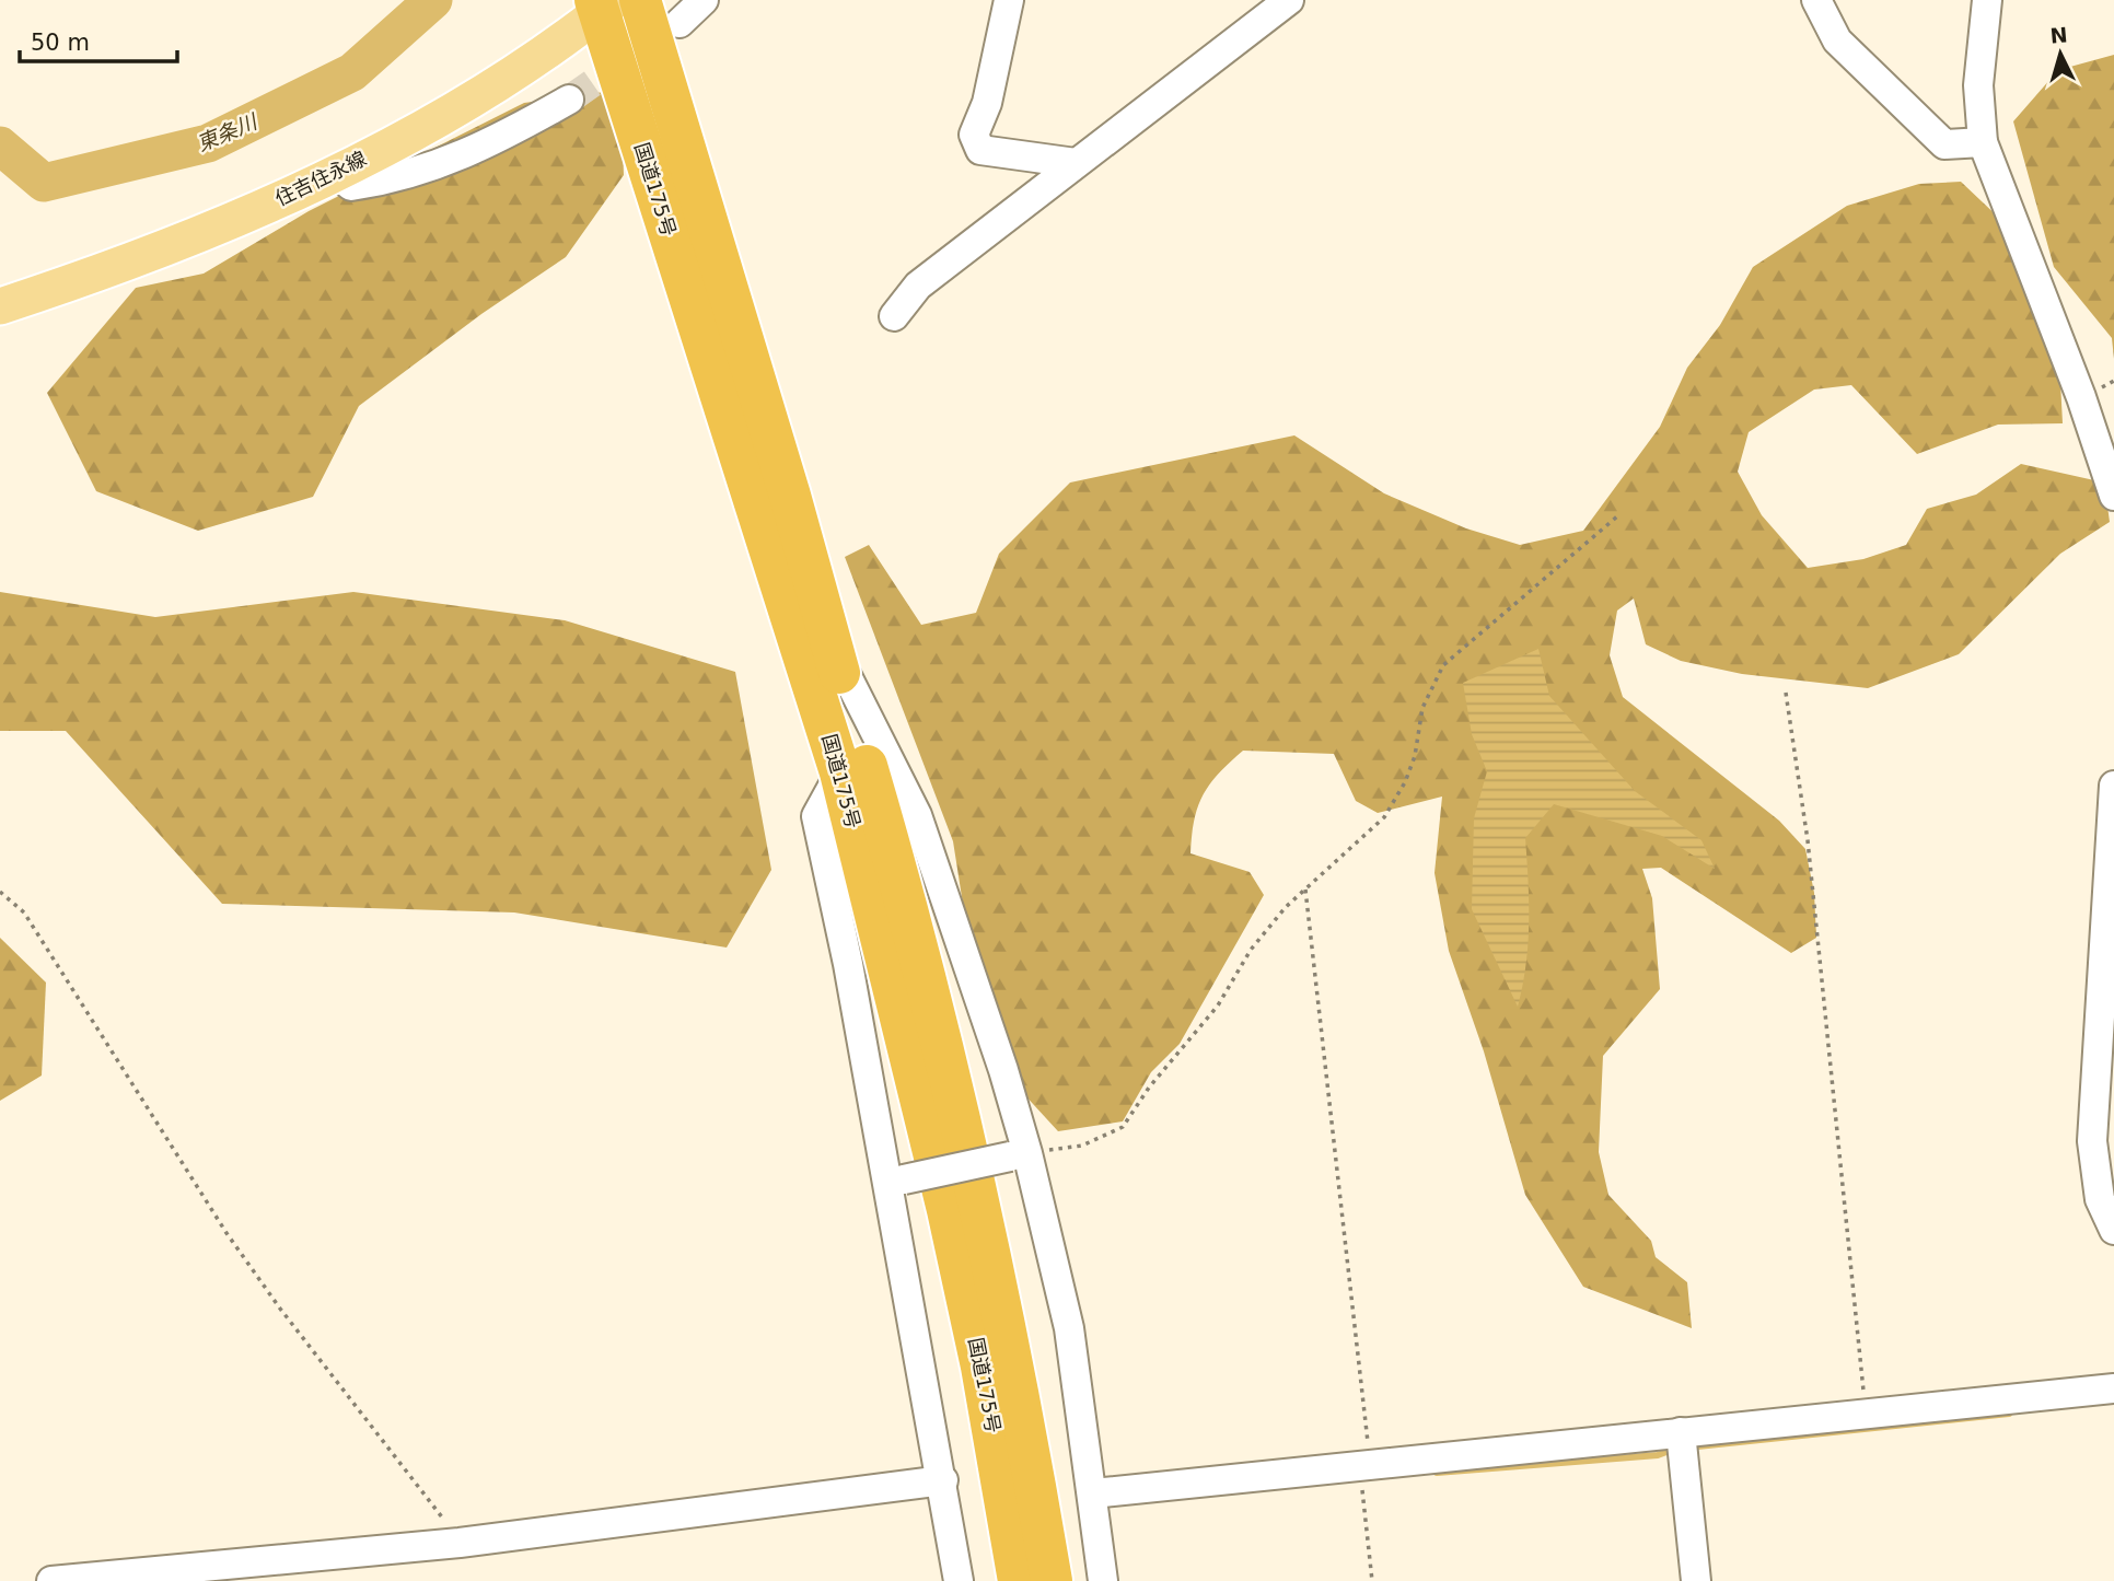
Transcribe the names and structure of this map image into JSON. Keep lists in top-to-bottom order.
{
  "streets": {
    "highway": ["国道175号"],
    "main road": ["住吉住永線"]
  },
  "crossings": [
    ["住吉住永線", "国道175号"]
  ],
  "water": ["東条川"],
  "scale_bar": "50 m",
  "north": "top"
}
